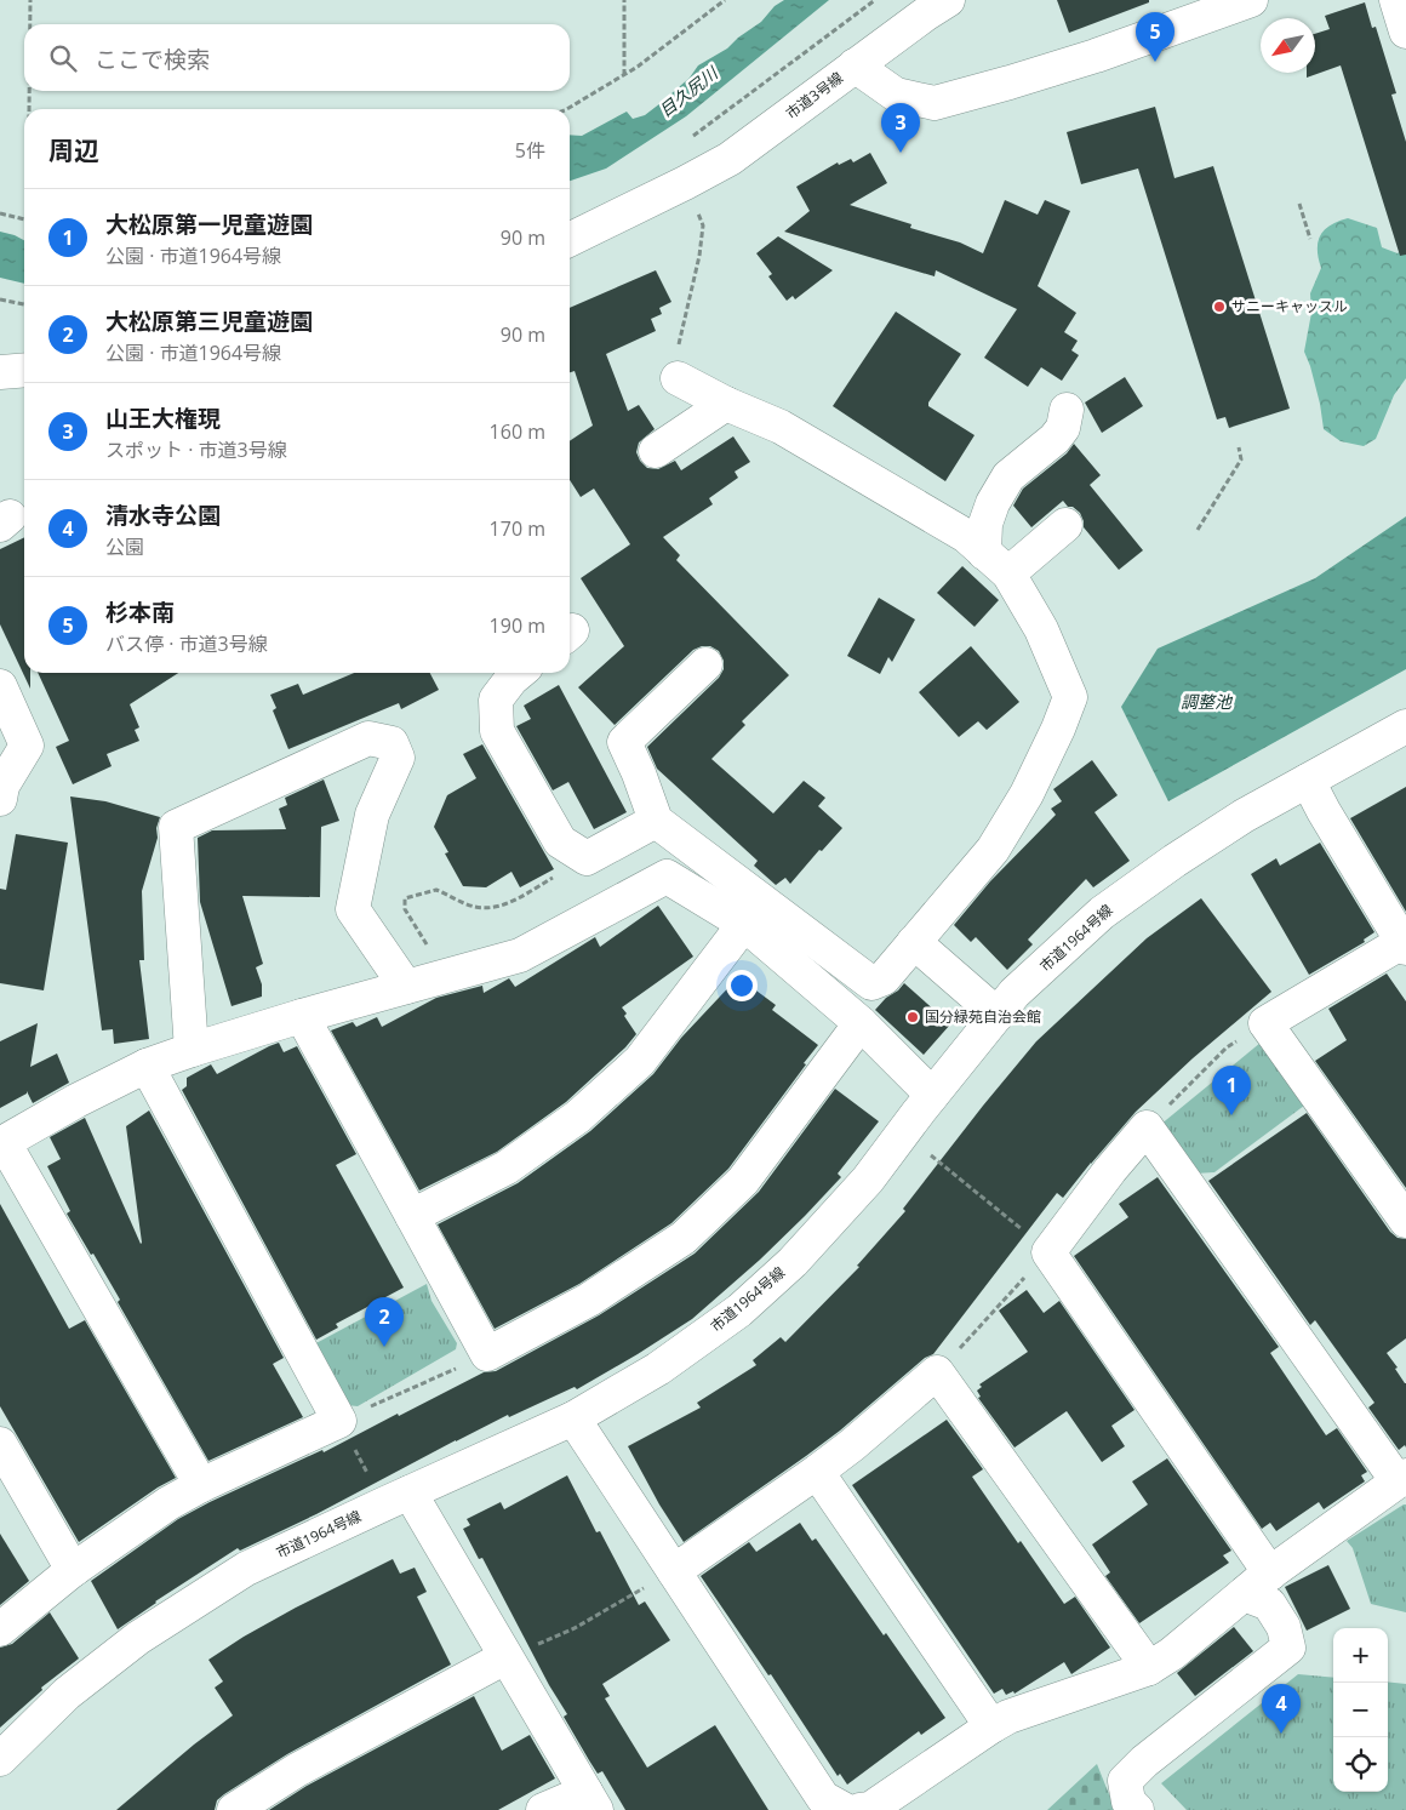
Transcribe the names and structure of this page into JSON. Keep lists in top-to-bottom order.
{
  "streets": {
    "street": ["市道3号線", "市道1964号線"]
  },
  "water": ["目久尻川", "調整池"],
  "places": ["サニーキャッスル", "国分緑苑自治会館"],
  "north": "bottom left",
  "page": {
    "pins": [
      "5",
      "3",
      "1",
      "2",
      "4"
    ],
    "search": "ここで検索",
    "heading": ["周辺", "5件"],
    "list": [
      {
        "mark": "1",
        "name": "大松原第一児童遊園",
        "note": "公園 · 市道1964号線",
        "value": "90 m"
      },
      {
        "mark": "2",
        "name": "大松原第三児童遊園",
        "note": "公園 · 市道1964号線",
        "value": "90 m"
      },
      {
        "mark": "3",
        "name": "山王大権現",
        "note": "スポット · 市道3号線",
        "value": "160 m"
      },
      {
        "mark": "4",
        "name": "清水寺公園",
        "note": "公園",
        "value": "170 m"
      },
      {
        "mark": "5",
        "name": "杉本南",
        "note": "バス停 · 市道3号線",
        "value": "190 m"
      }
    ],
    "map_buttons": ["+", "−"]
  }
}
